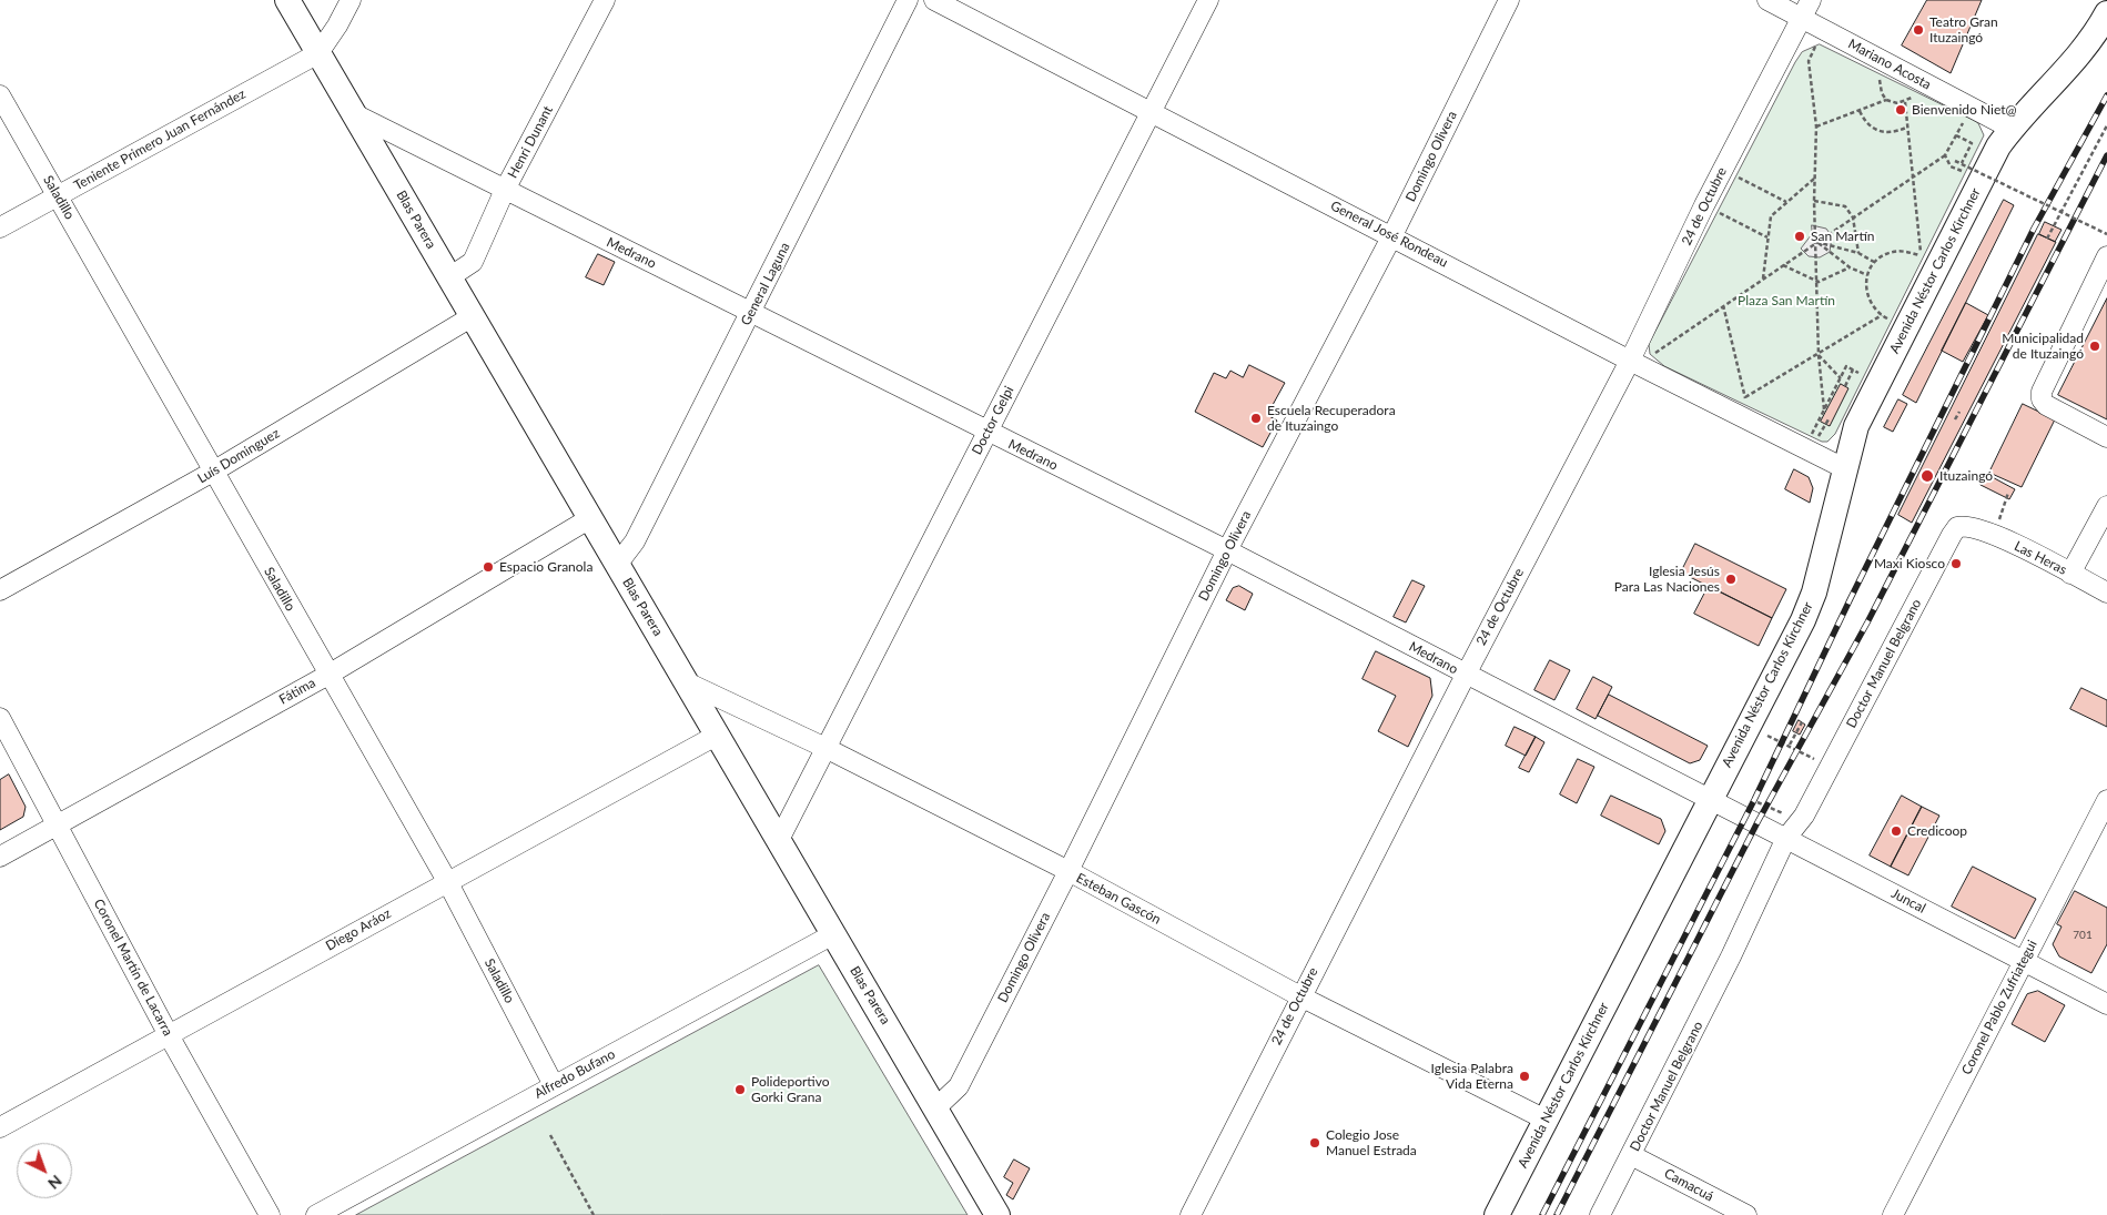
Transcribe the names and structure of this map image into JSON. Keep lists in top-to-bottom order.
{
  "streets": {
    "main road": ["Blas Parera", "Avenida Néstor Carlos Kirchner"],
    "street": [
      "Mariano Acosta",
      "Teniente Primero Juan Fernández",
      "Henri Dunant",
      "Domingo Olivera",
      "Saladillo",
      "24 de Octubre",
      "General José Rondeau",
      "Medrano",
      "General Laguna",
      "Doctor Gelpi",
      "Luís Dominguez",
      "Las Heras",
      "Doctor Manuel Belgrano",
      "Fátima",
      "Esteban Gascón",
      "Juncal",
      "Diego Aráoz",
      "Coronel Martín de Lacarra",
      "Coronel Pablo Zufriategui",
      "Alfredo Bufano",
      "Camacuá"
    ]
  },
  "crossings": [
    ["Mariano Acosta", "24 de Octubre"],
    ["Mariano Acosta", "Avenida Néstor Carlos Kirchner"],
    ["Teniente Primero Juan Fernández", "Saladillo"],
    ["Teniente Primero Juan Fernández", "Blas Parera"],
    ["Henri Dunant", "Blas Parera"],
    ["Henri Dunant", "Medrano"],
    ["Domingo Olivera", "Blas Parera"],
    ["Domingo Olivera", "General José Rondeau"],
    ["Domingo Olivera", "Medrano"],
    ["Domingo Olivera", "Esteban Gascón"],
    ["Saladillo", "Luís Dominguez"],
    ["Saladillo", "Fátima"],
    ["Saladillo", "Diego Aráoz"],
    ["Saladillo", "Alfredo Bufano"],
    ["24 de Octubre", "General José Rondeau"],
    ["24 de Octubre", "Medrano"],
    ["24 de Octubre", "Esteban Gascón"],
    ["Blas Parera", "Medrano"],
    ["Blas Parera", "General Laguna"],
    ["Blas Parera", "Doctor Gelpi"],
    ["Blas Parera", "Luís Dominguez"],
    ["Blas Parera", "Fátima"],
    ["Blas Parera", "Esteban Gascón"],
    ["Blas Parera", "Diego Aráoz"],
    ["Blas Parera", "Alfredo Bufano"],
    ["General José Rondeau", "Avenida Néstor Carlos Kirchner"],
    ["General José Rondeau", "Doctor Gelpi"],
    ["Medrano", "Avenida Néstor Carlos Kirchner"],
    ["Medrano", "General Laguna"],
    ["Medrano", "Doctor Gelpi"],
    ["Medrano", "Juncal"],
    ["Avenida Néstor Carlos Kirchner", "Esteban Gascón"],
    ["Avenida Néstor Carlos Kirchner", "Juncal"],
    ["Doctor Gelpi", "Esteban Gascón"],
    ["Las Heras", "Doctor Manuel Belgrano"],
    ["Doctor Manuel Belgrano", "Juncal"],
    ["Doctor Manuel Belgrano", "Camacuá"],
    ["Fátima", "Coronel Martín de Lacarra"],
    ["Juncal", "Coronel Pablo Zufriategui"],
    ["Diego Aráoz", "Coronel Martín de Lacarra"]
  ],
  "parks": ["Plaza San Martín"],
  "places": [
    "Teatro Gran Ituzaingó",
    "Bienvenido Niet@",
    "San Martín",
    "Municipalidad de Ituzaingó",
    "Escuela Recuperadora de Ituzaingo",
    "Ituzaingó",
    "Maxi Kiosco",
    "Espacio Granola",
    "Iglesia Jesús Para Las Naciones",
    "Credicoop",
    "Iglesia Palabra Vida Eterna",
    "Polideportivo Gorki Grana",
    "Colegio Jose Manuel Estrada"
  ],
  "house_numbers": ["701"],
  "north": "bottom right"
}
